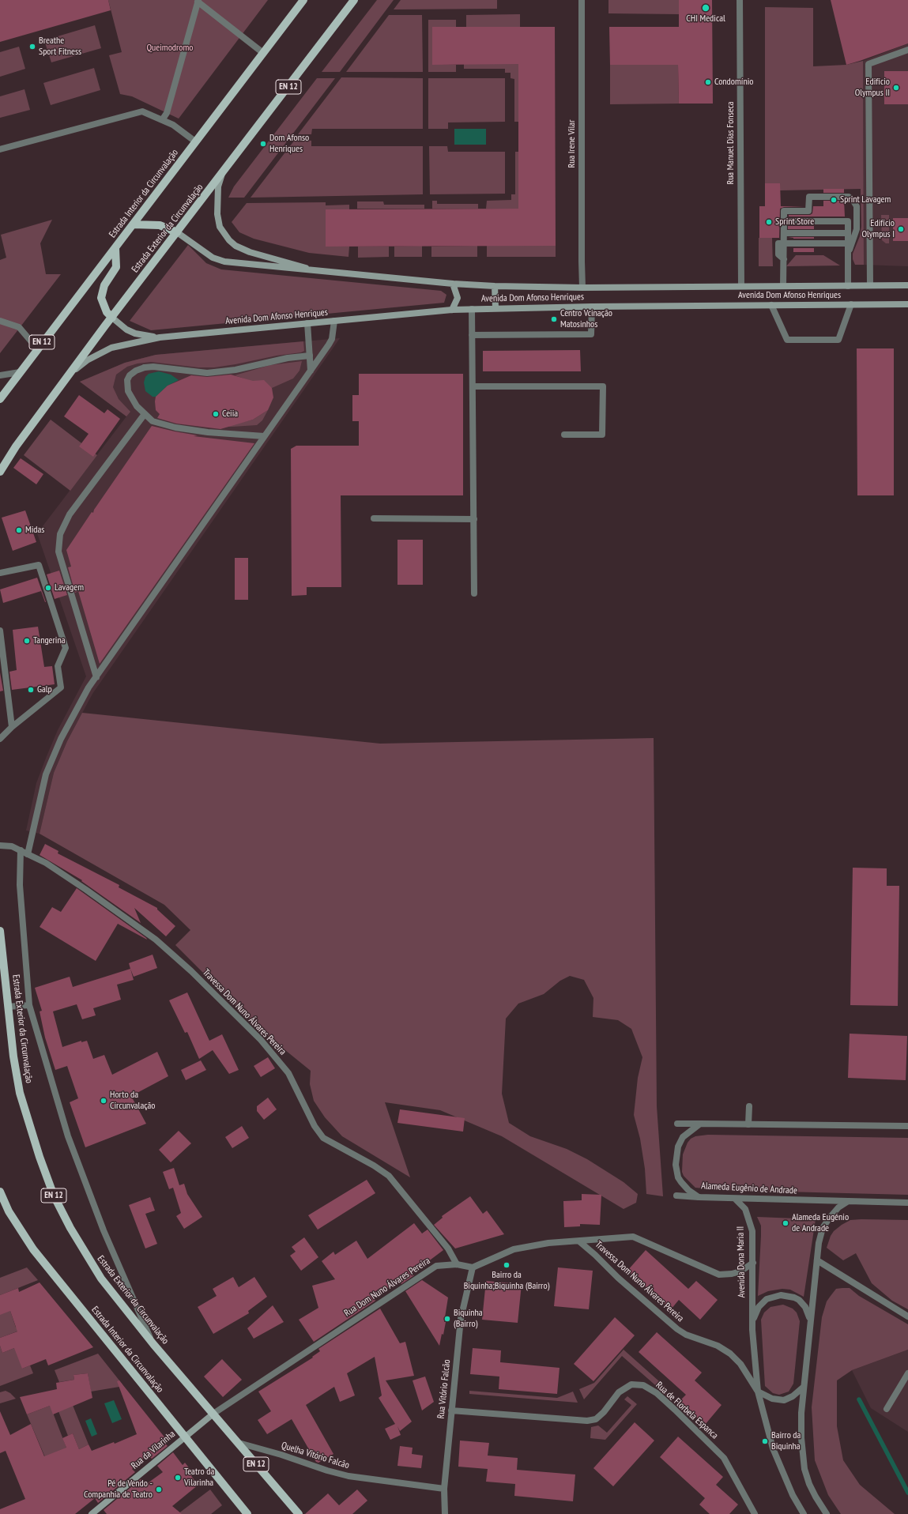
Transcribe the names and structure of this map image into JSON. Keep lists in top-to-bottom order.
{
  "streets": {
    "main road": [
      "EN 12",
      "Estrada Interior da Circunvalação",
      "Estrada Exterior da Circunvalação",
      "Avenida Dom Afonso Henriques",
      "Rua da Vilarinha"
    ],
    "street": [
      "Rua Manuel Dias Fonseca",
      "Rua Irene Vilar",
      "Travessa Dom Nuno Álvares Pereira",
      "Alameda Eugênio de Andrade",
      "Avenida Dona Maria II",
      "Rua Dom Nuno Álvares Pereira",
      "Rua Vitório Falcão",
      "Rua de Florbela Espanca",
      "Quelha Vitório Falcão"
    ]
  },
  "crossings": [
    ["Rua Manuel Dias Fonseca", "Avenida Dom Afonso Henriques"],
    ["Rua Irene Vilar", "Avenida Dom Afonso Henriques"],
    ["Estrada Interior da Circunvalação", "Rua da Vilarinha"],
    ["Estrada Exterior da Circunvalação", "Avenida Dom Afonso Henriques"],
    ["Estrada Exterior da Circunvalação", "Rua Dom Nuno Álvares Pereira"],
    ["Estrada Exterior da Circunvalação", "Rua da Vilarinha"],
    ["Estrada Exterior da Circunvalação", "Quelha Vitório Falcão"],
    ["Travessa Dom Nuno Álvares Pereira", "Avenida Dona Maria II"],
    ["Travessa Dom Nuno Álvares Pereira", "Rua Dom Nuno Álvares Pereira"],
    ["Alameda Eugênio de Andrade", "Avenida Dona Maria II"],
    ["Rua Dom Nuno Álvares Pereira", "Rua Vitório Falcão"],
    ["Rua Dom Nuno Álvares Pereira", "Rua da Vilarinha"],
    ["Rua Vitório Falcão", "Rua de Florbela Espanca"],
    ["Rua Vitório Falcão", "Quelha Vitório Falcão"]
  ],
  "parks": ["Queimodromo"],
  "places": [
    "CHI Medical",
    "Breathe Sport Fitness",
    "Condomínio",
    "Edifício Olympus II",
    "Dom Afonso Henriques",
    "Sprint Lavagem",
    "Sprint Store",
    "Edifício Olympus I",
    "Centro Vcinação Matosinhos",
    "Ceiia",
    "Midas",
    "Lavagem",
    "Tangerina",
    "Galp",
    "Horto da Circunvalação",
    "Alameda Eugénio de Andrade",
    "Bairro da Biquinha;Biquinha (Bairro)",
    "Biquinha (Bairro)",
    "Bairro da Biquinha",
    "Teatro da Vilarinha",
    "Pé de Vendo - Companhia de Teatro"
  ]
}
